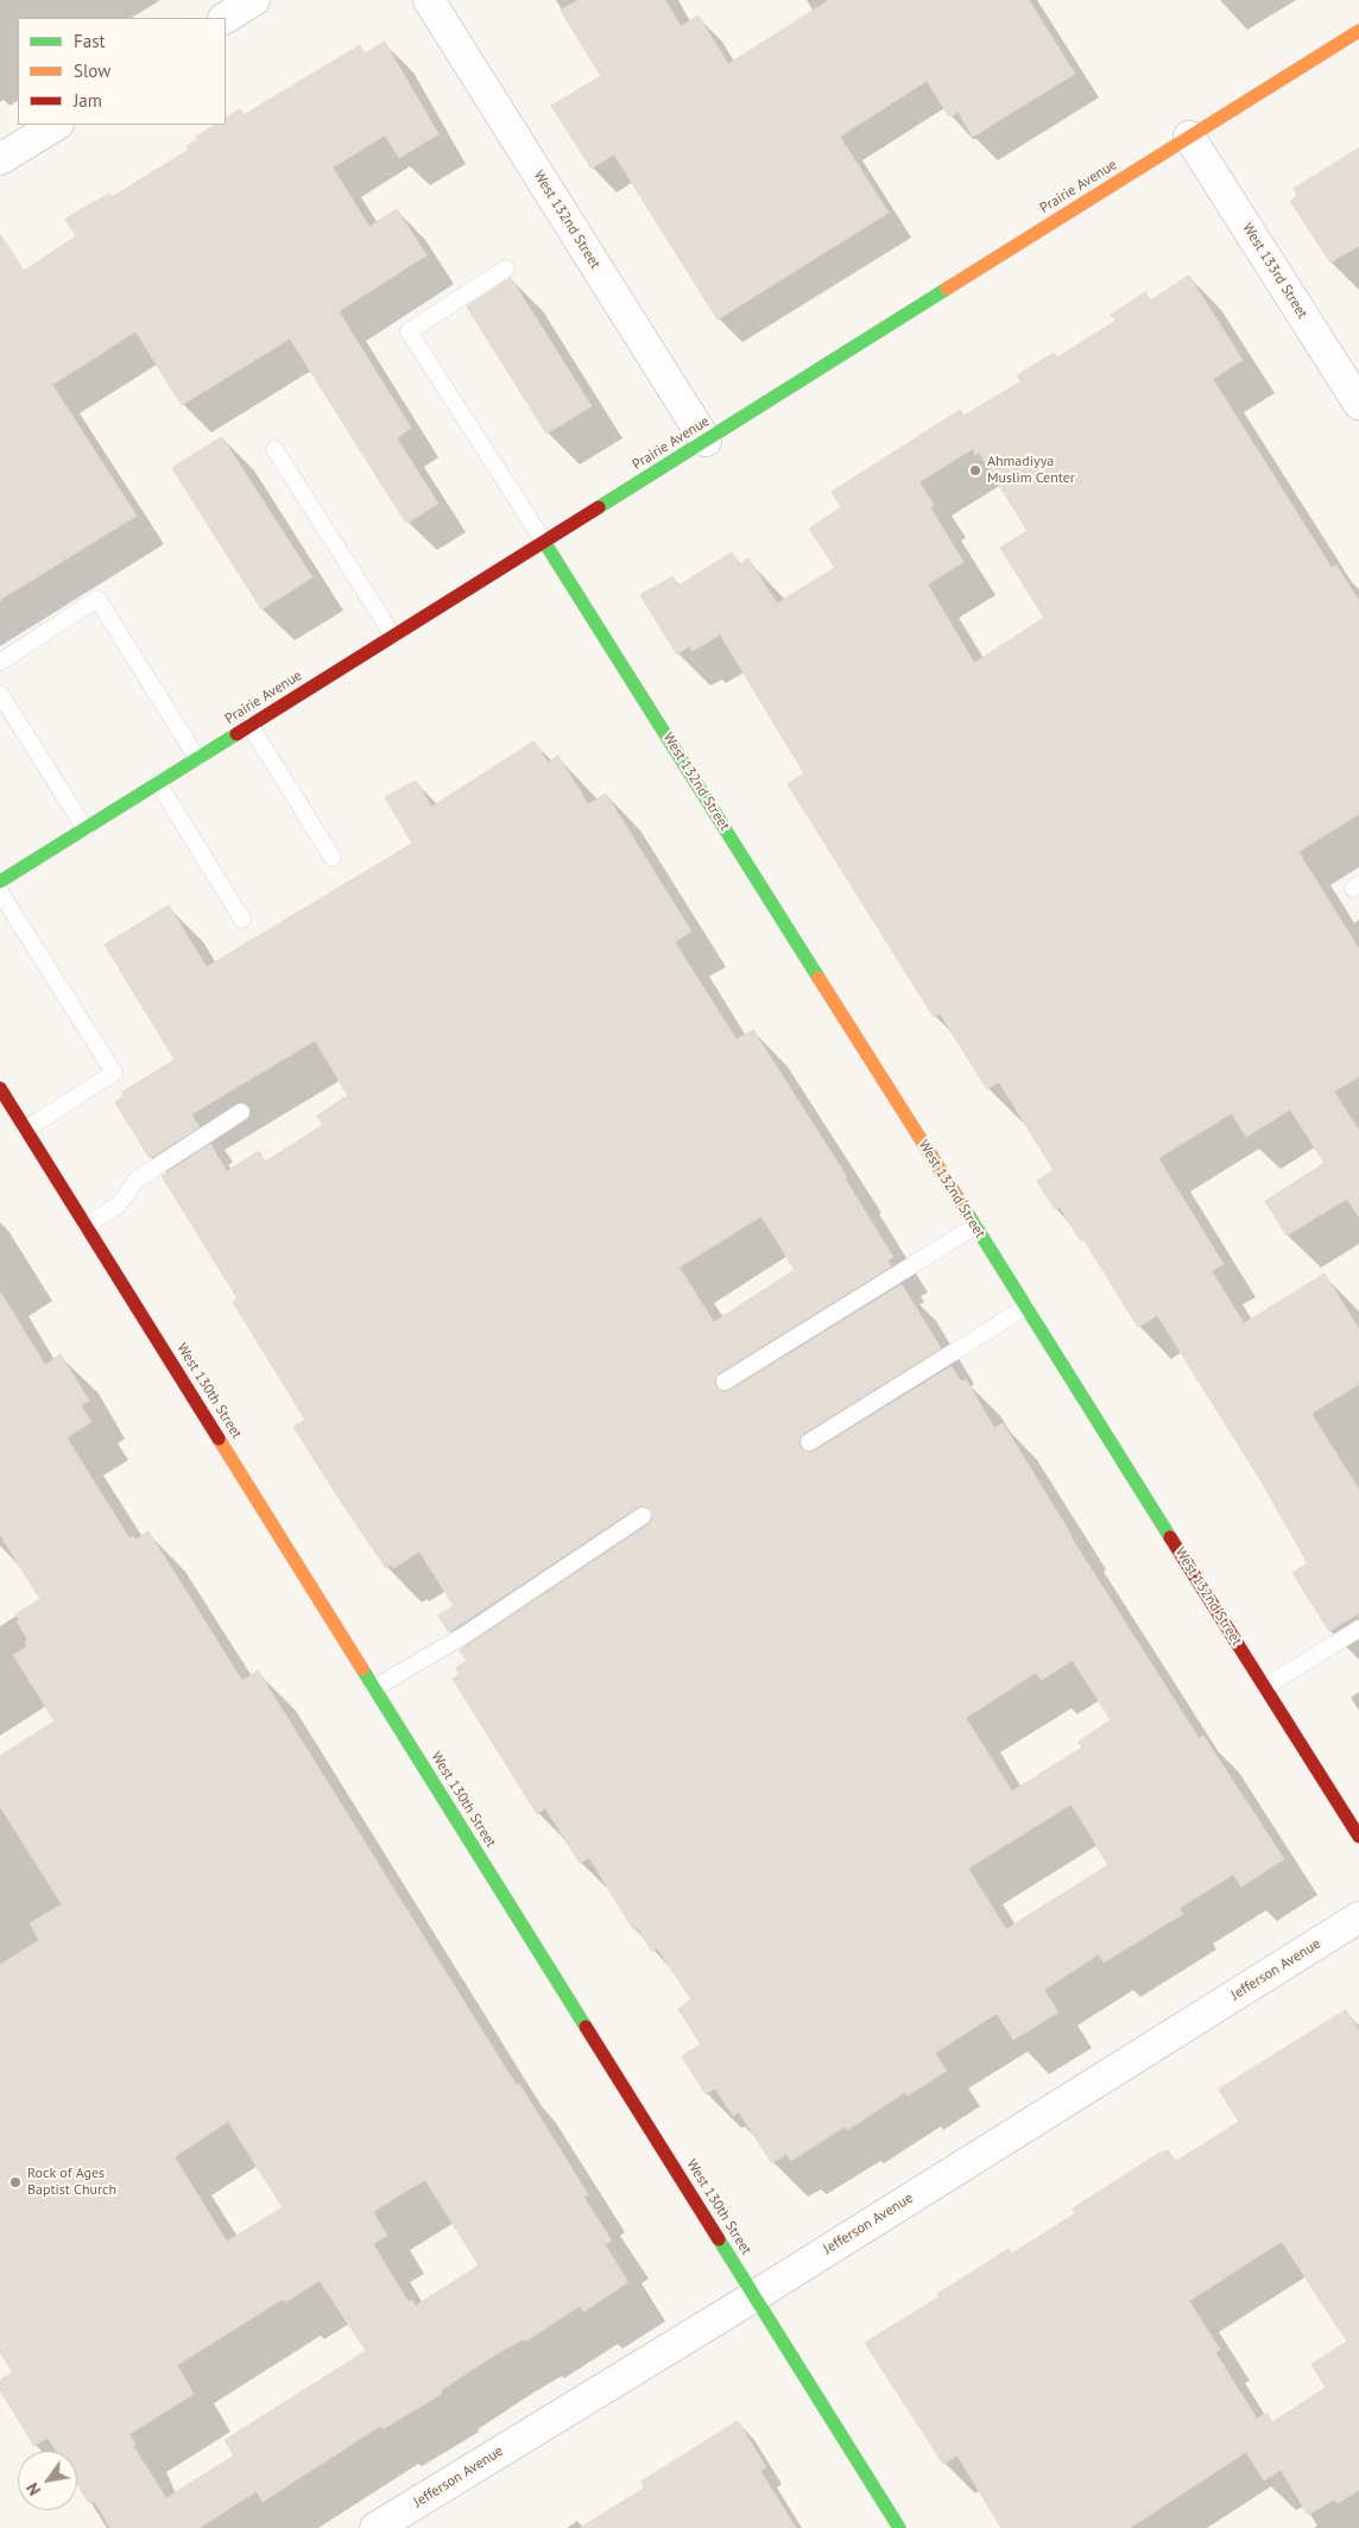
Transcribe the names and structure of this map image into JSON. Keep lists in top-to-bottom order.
{
  "streets": {
    "street": [
      "Prairie Avenue",
      "West 132nd Street",
      "West 133rd Street",
      "West 130th Street",
      "Jefferson Avenue"
    ]
  },
  "crossings": [
    ["Prairie Avenue", "West 132nd Street"],
    ["Prairie Avenue", "West 133rd Street"],
    ["West 130th Street", "Jefferson Avenue"]
  ],
  "places": ["Ahmadiyya Muslim Center", "Rock of Ages Baptist Church"],
  "legend": ["Fast", "Slow", "Jam"],
  "north": "bottom left"
}
